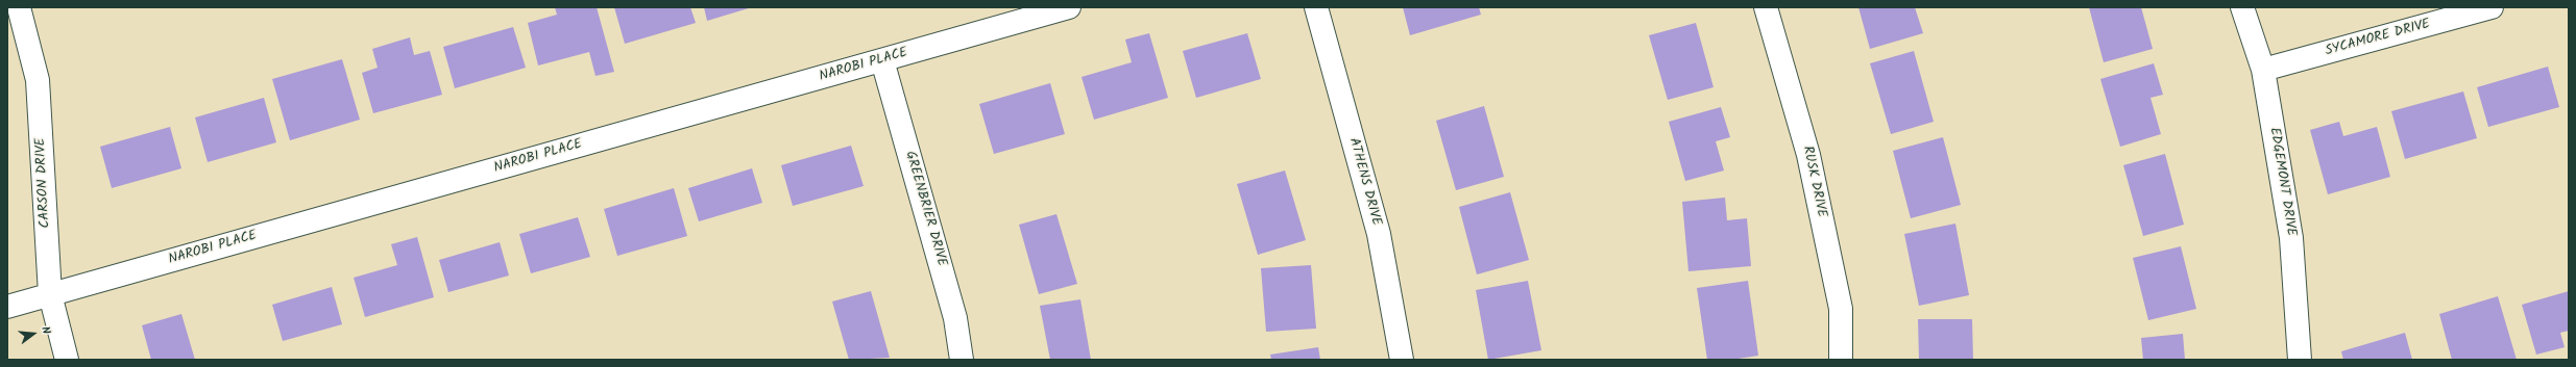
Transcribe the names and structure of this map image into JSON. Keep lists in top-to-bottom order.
{
  "streets": {
    "street": [
      "SYCAMORE DRIVE",
      "NAROBI PLACE",
      "ATHENS DRIVE",
      "RUSK DRIVE",
      "EDGEMONT DRIVE",
      "CARSON DRIVE",
      "GREENBRIER DRIVE"
    ]
  },
  "crossings": [
    ["SYCAMORE DRIVE", "EDGEMONT DRIVE"],
    ["NAROBI PLACE", "CARSON DRIVE"],
    ["NAROBI PLACE", "GREENBRIER DRIVE"]
  ],
  "north": "right"
}
